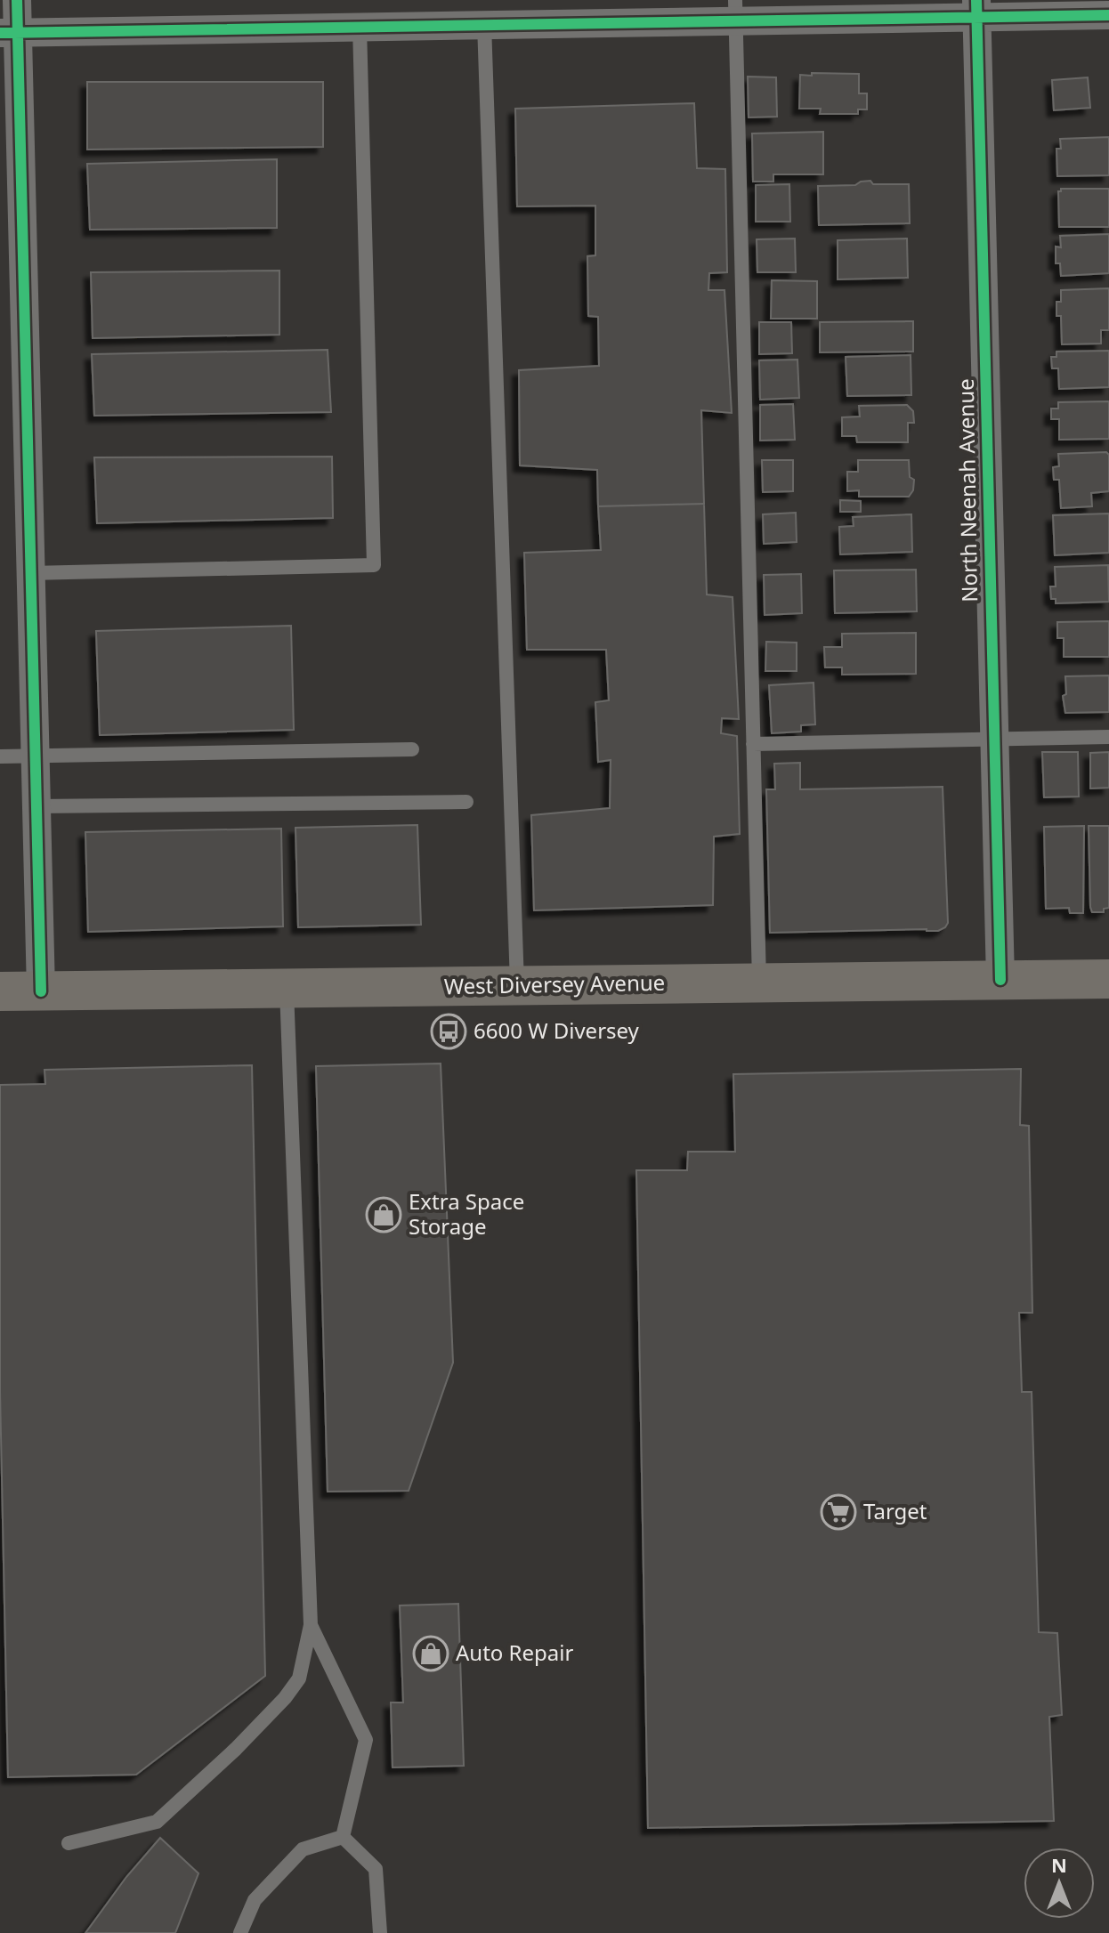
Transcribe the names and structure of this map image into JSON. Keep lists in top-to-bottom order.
{
  "streets": {
    "main road": ["West Diversey Avenue"],
    "street": ["North Neenah Avenue"]
  },
  "crossings": [
    ["North Neenah Avenue", "West Diversey Avenue"]
  ],
  "places": {
    "bus stop": ["6600 W Diversey"],
    "shop": ["Extra Space Storage", "Auto Repair"],
    "supermarket": ["Target"]
  },
  "north": "top"
}
